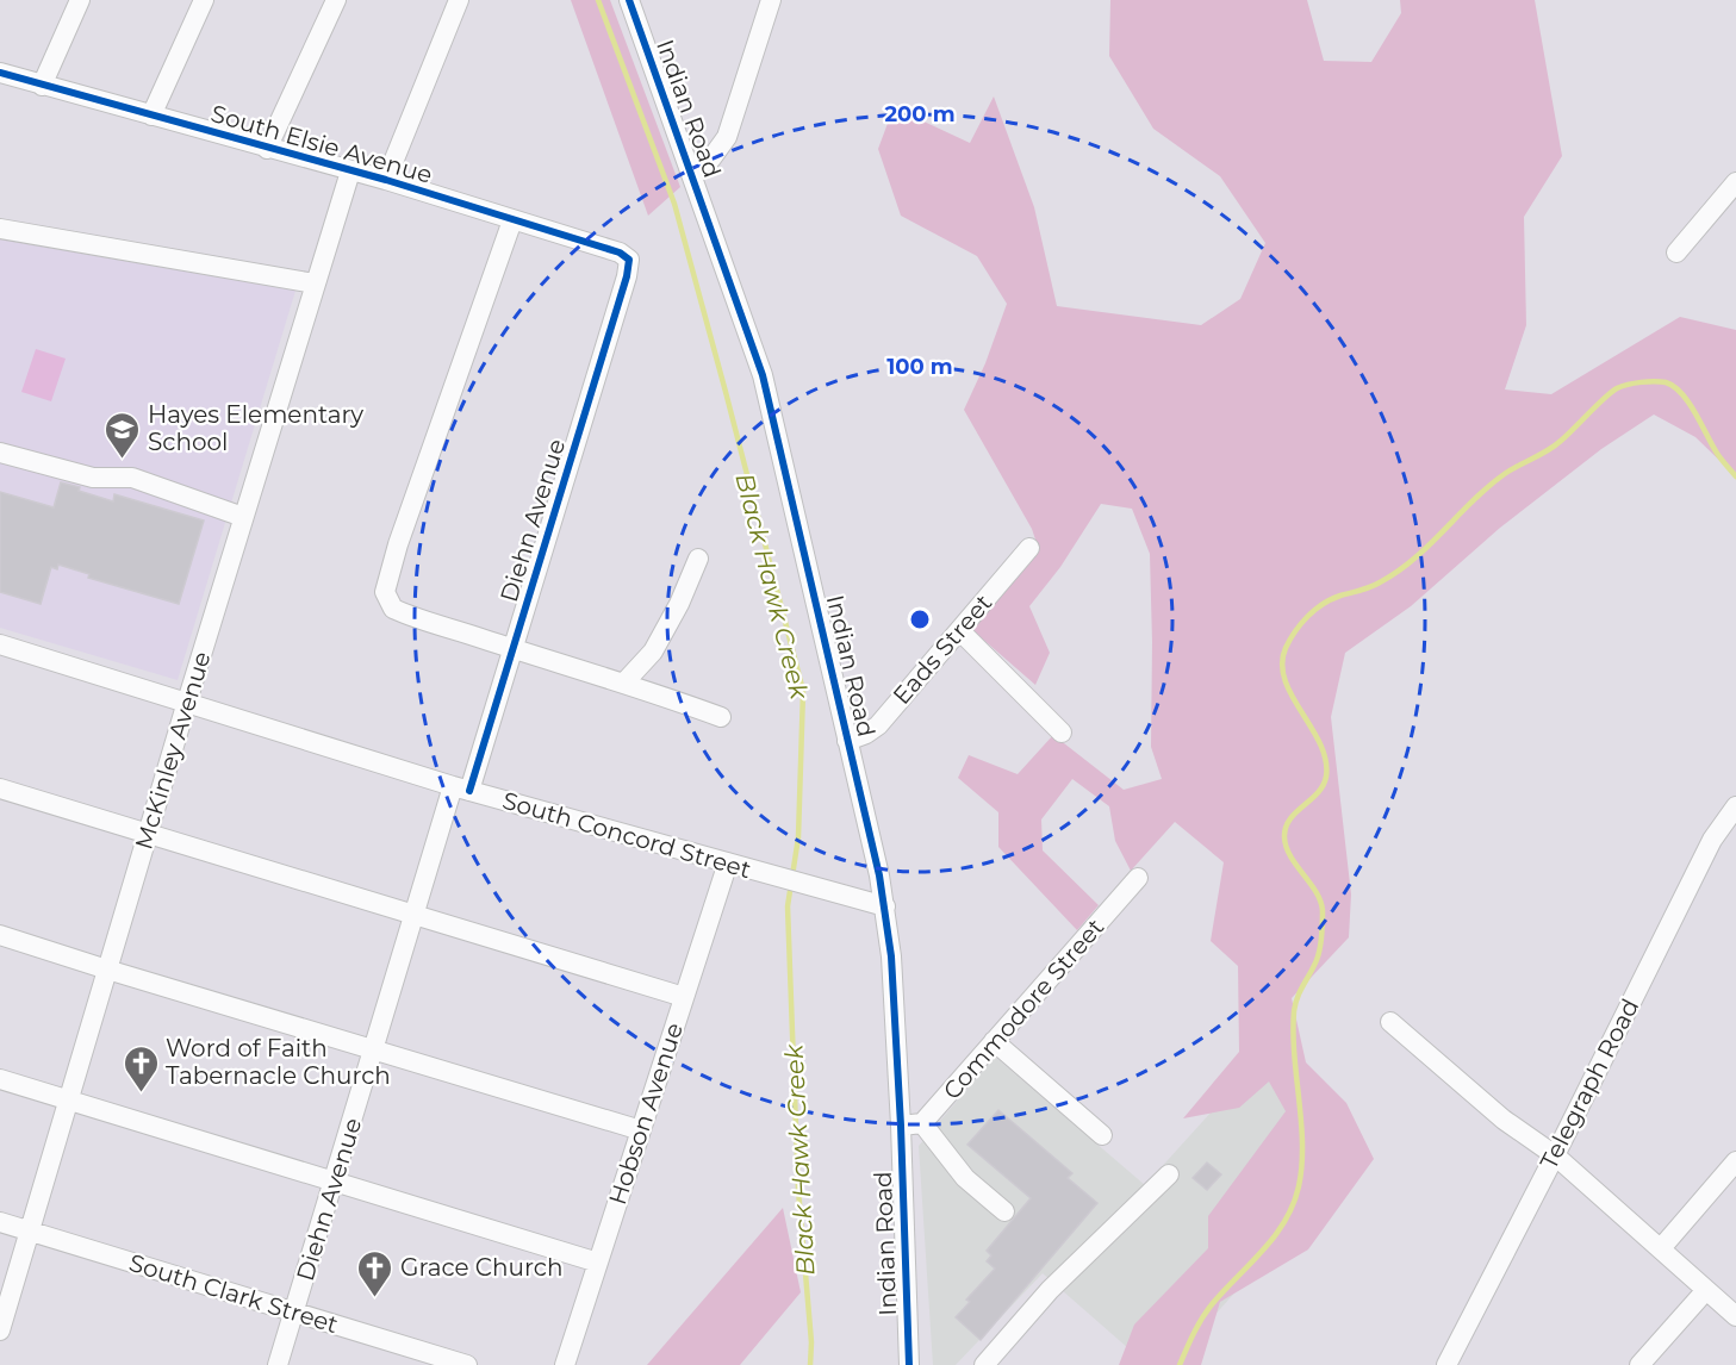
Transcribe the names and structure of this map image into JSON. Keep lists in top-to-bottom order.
{
  "streets": {
    "street": [
      "Indian Road",
      "South Elsie Avenue",
      "Diehn Avenue",
      "Eads Street",
      "McKinley Avenue",
      "South Concord Street",
      "Commodore Street",
      "Telegraph Road",
      "Hobson Avenue",
      "South Clark Street"
    ]
  },
  "crossings": [
    ["Indian Road", "Eads Street"],
    ["Indian Road", "South Concord Street"],
    ["South Elsie Avenue", "Diehn Avenue"],
    ["South Elsie Avenue", "McKinley Avenue"],
    ["Diehn Avenue", "South Concord Street"],
    ["Diehn Avenue", "South Clark Street"],
    ["McKinley Avenue", "South Concord Street"],
    ["McKinley Avenue", "South Clark Street"],
    ["South Concord Street", "Hobson Avenue"]
  ],
  "water": ["Black Hawk Creek"],
  "places": {
    "school or university": ["Hayes Elementary School"],
    "church": ["Word of Faith Tabernacle Church", "Grace Church"]
  },
  "rings": ["200 m", "100 m"]
}
